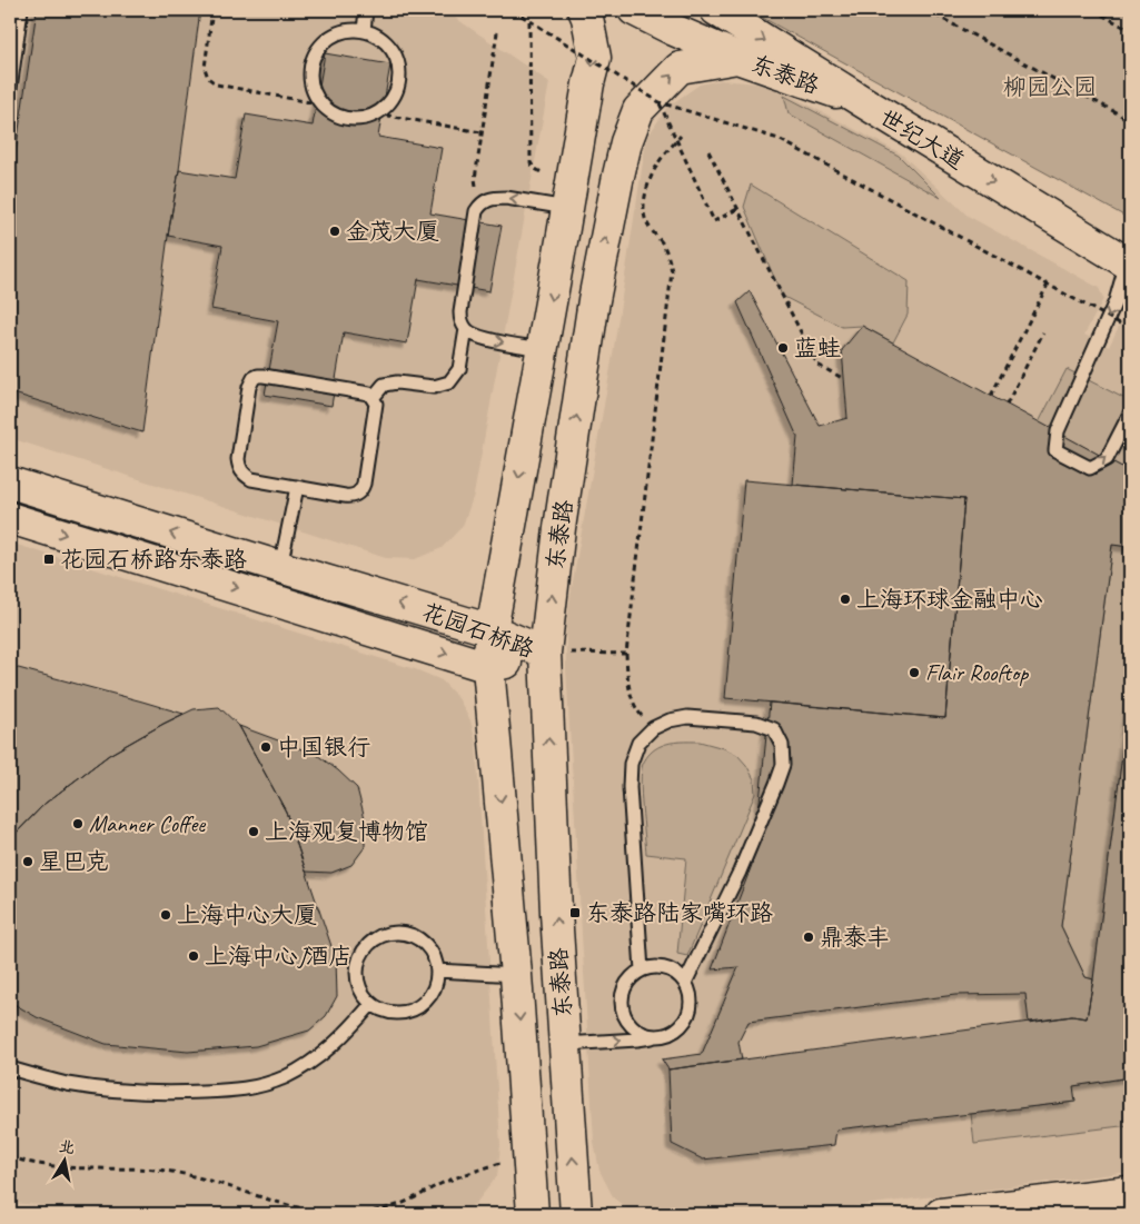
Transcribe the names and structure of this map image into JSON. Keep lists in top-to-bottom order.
{
  "streets": {
    "street": ["东泰路", "世纪大道", "花园石桥路"]
  },
  "crossings": [
    ["东泰路", "世纪大道"],
    ["东泰路", "花园石桥路"]
  ],
  "one_way": ["世纪大道"],
  "parks": ["柳园公园"],
  "places": {
    "other": [
      "金茂大厦",
      "蓝蛙",
      "上海环球金融中心",
      "Flair Rooftop",
      "中国银行",
      "Manner Coffee",
      "上海观复博物馆",
      "星巴克",
      "上海中心大厦",
      "鼎泰丰",
      "上海中心J酒店"
    ],
    "transit": ["花园石桥路东泰路", "东泰路陆家嘴环路"]
  },
  "north": "top"
}
